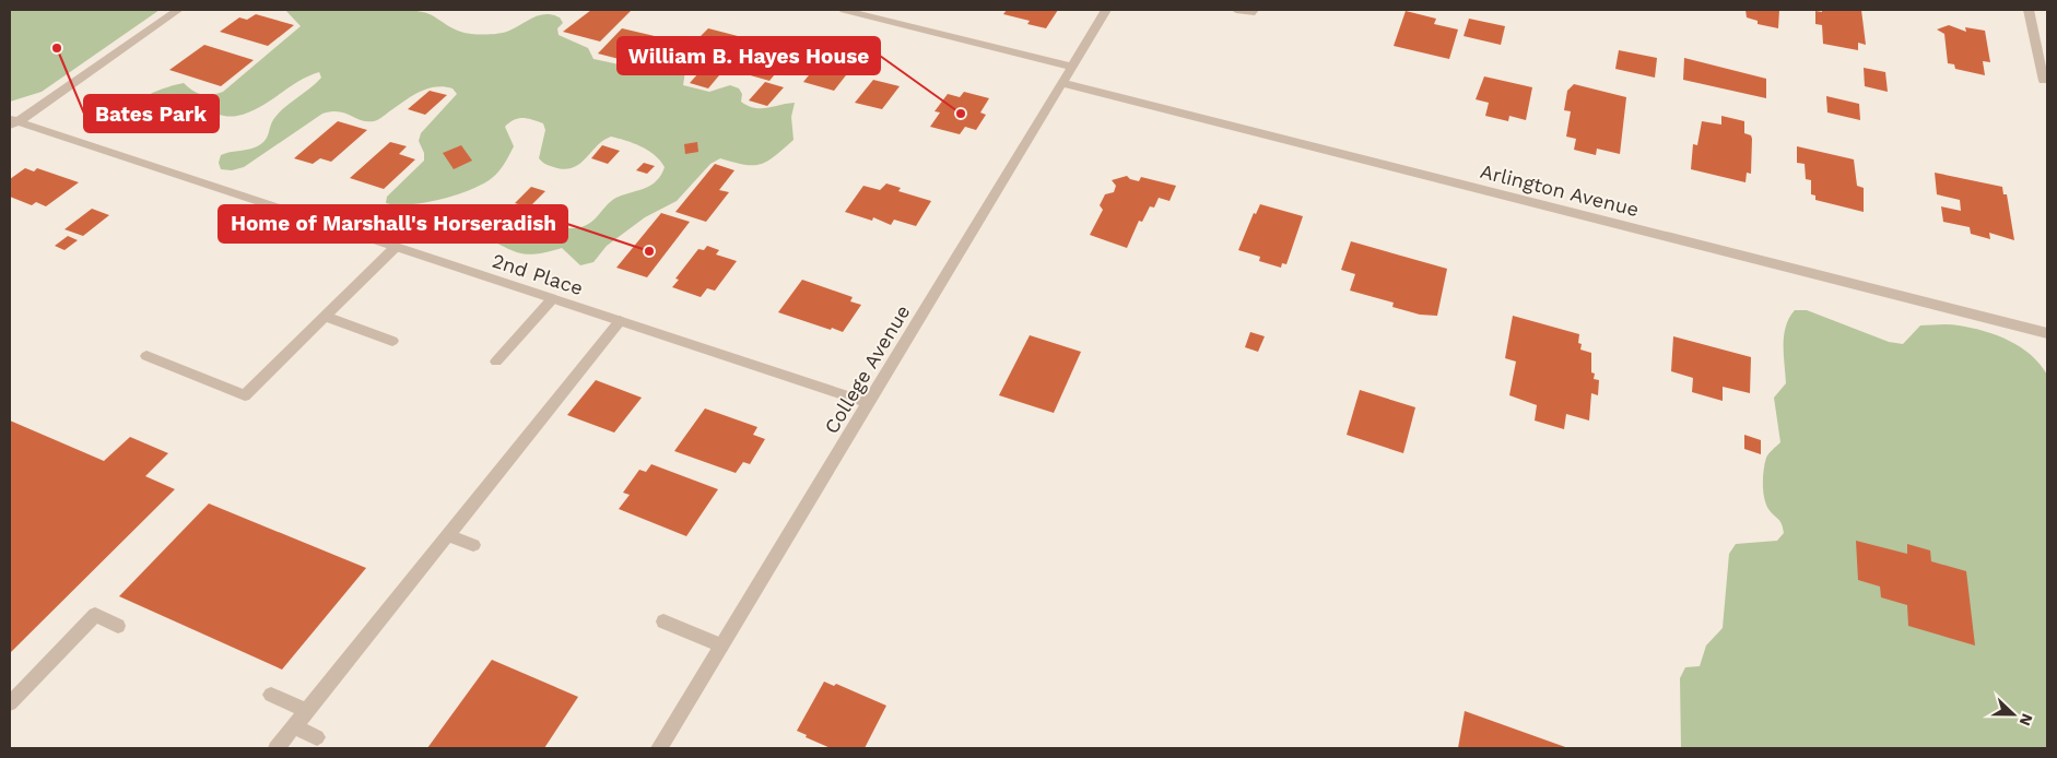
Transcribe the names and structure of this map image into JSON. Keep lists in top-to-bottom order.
{
  "streets": {
    "street": ["Arlington Avenue", "2nd Place", "College Avenue"]
  },
  "crossings": [
    ["Arlington Avenue", "College Avenue"],
    ["2nd Place", "College Avenue"]
  ],
  "places": ["Bates Park", "William B. Hayes House", "Home of Marshall's Horseradish"],
  "north": "right"
}
